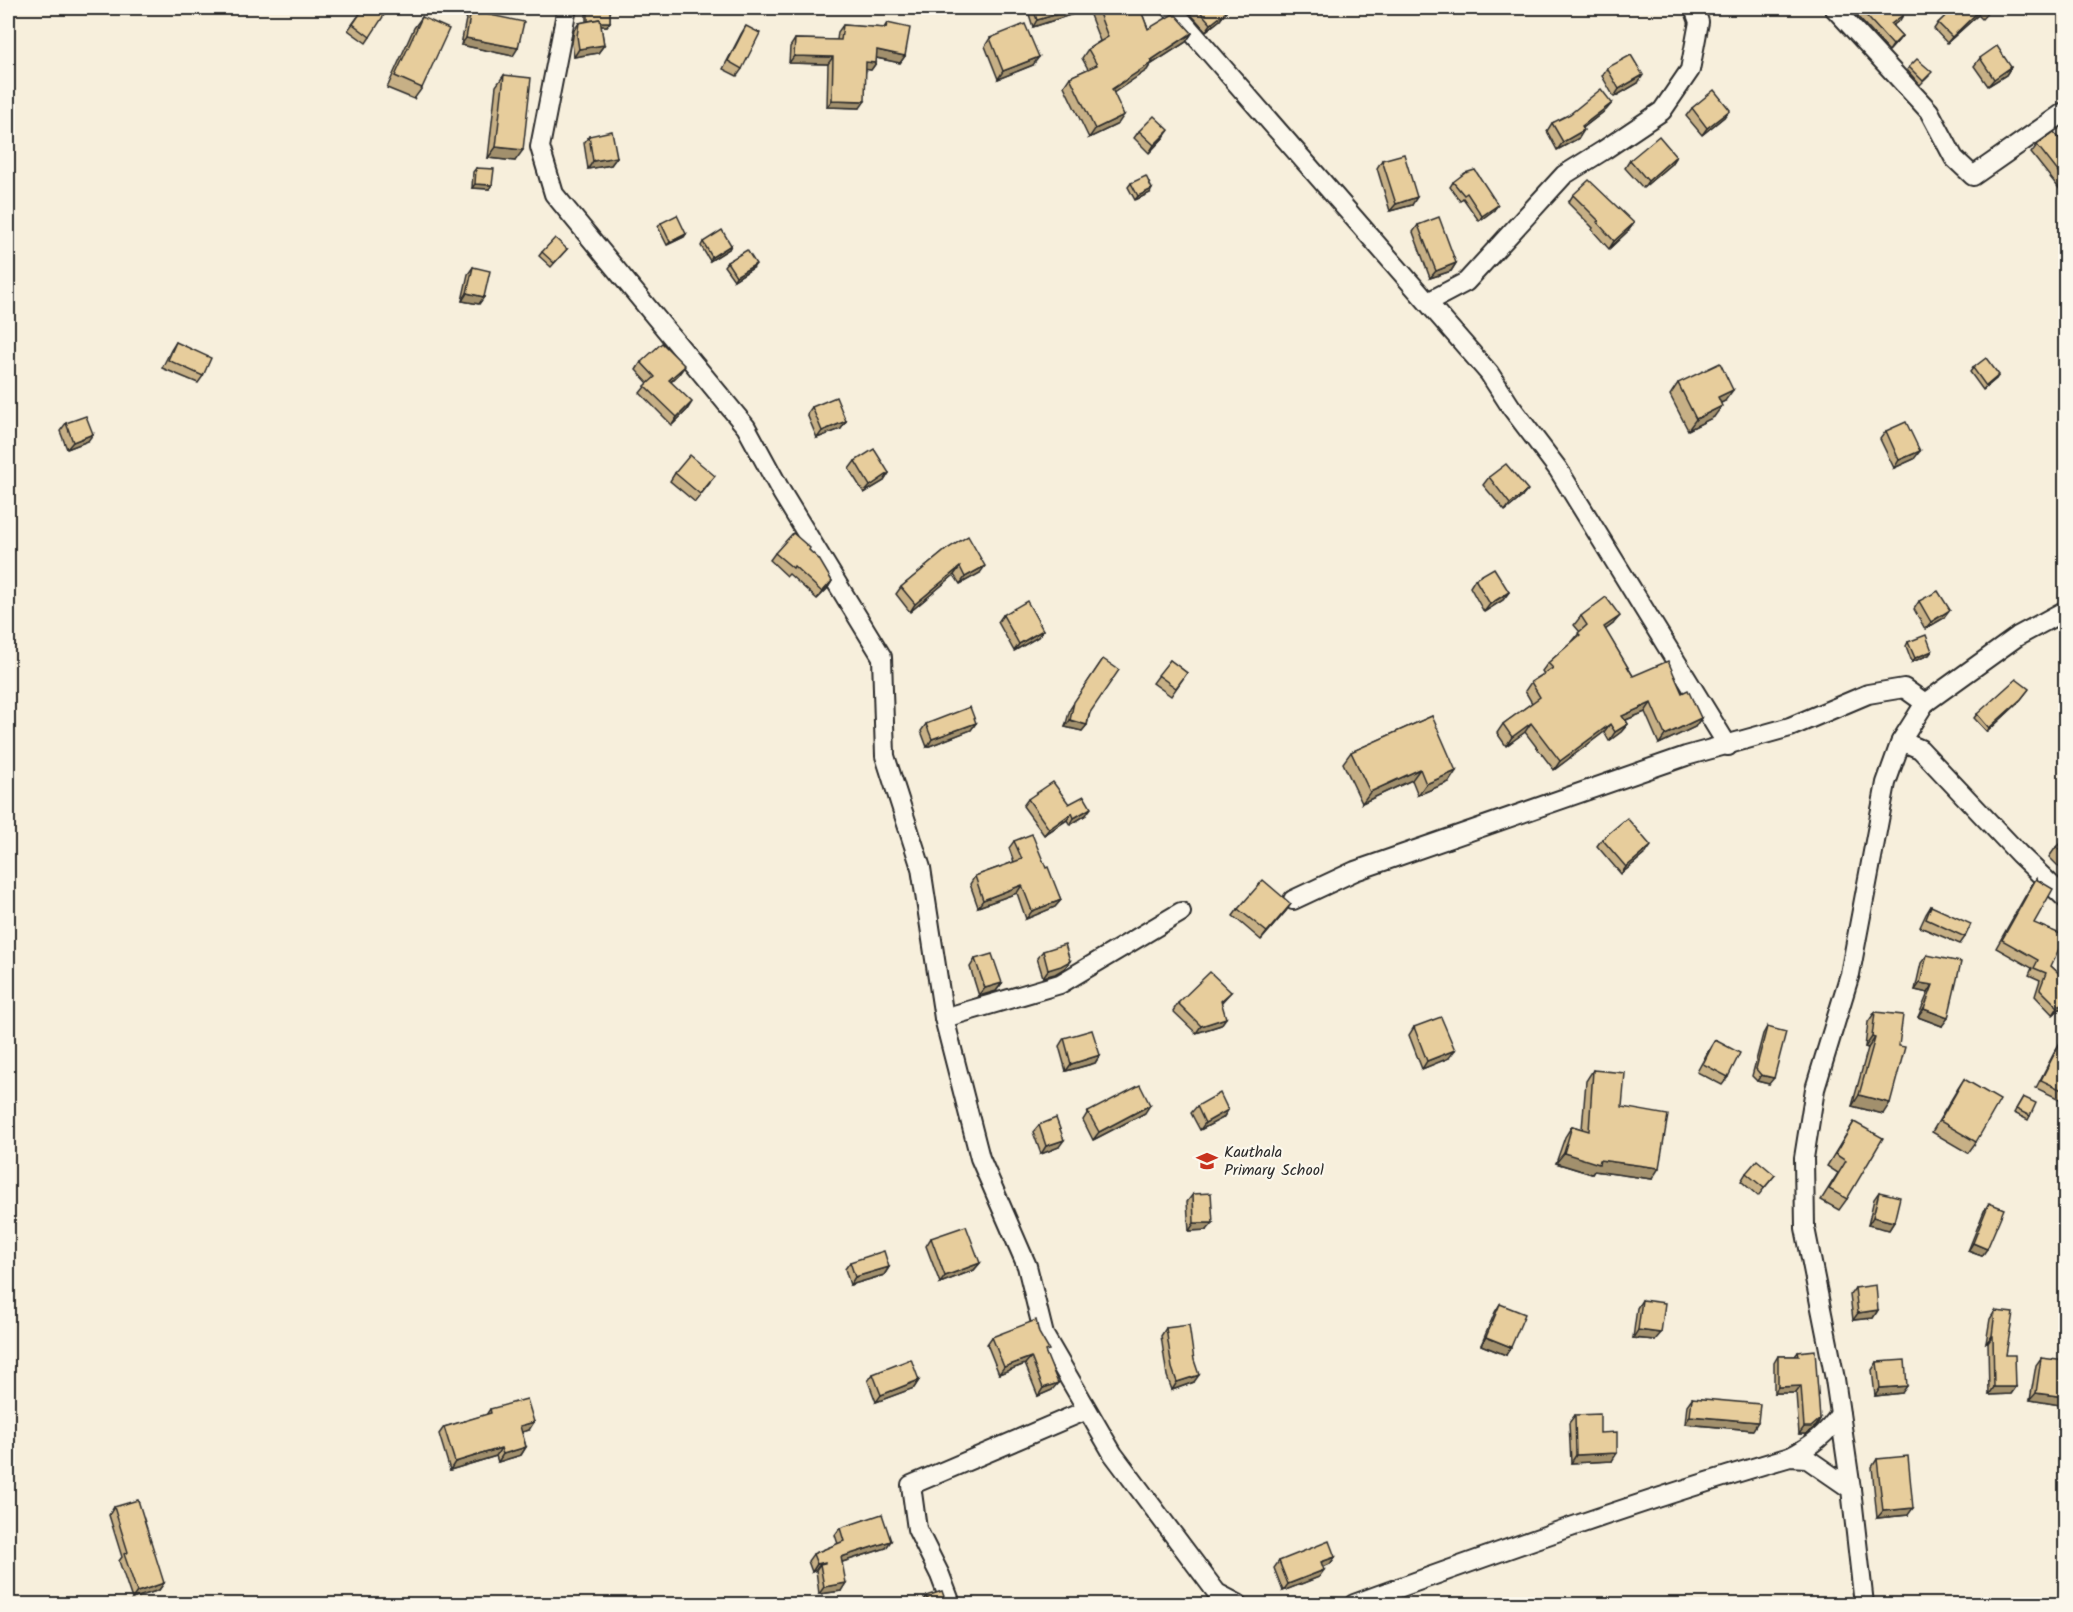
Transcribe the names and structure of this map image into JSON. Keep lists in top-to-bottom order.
{
  "places": {
    "school or university": ["Kauthala Primary School"]
  }
}
